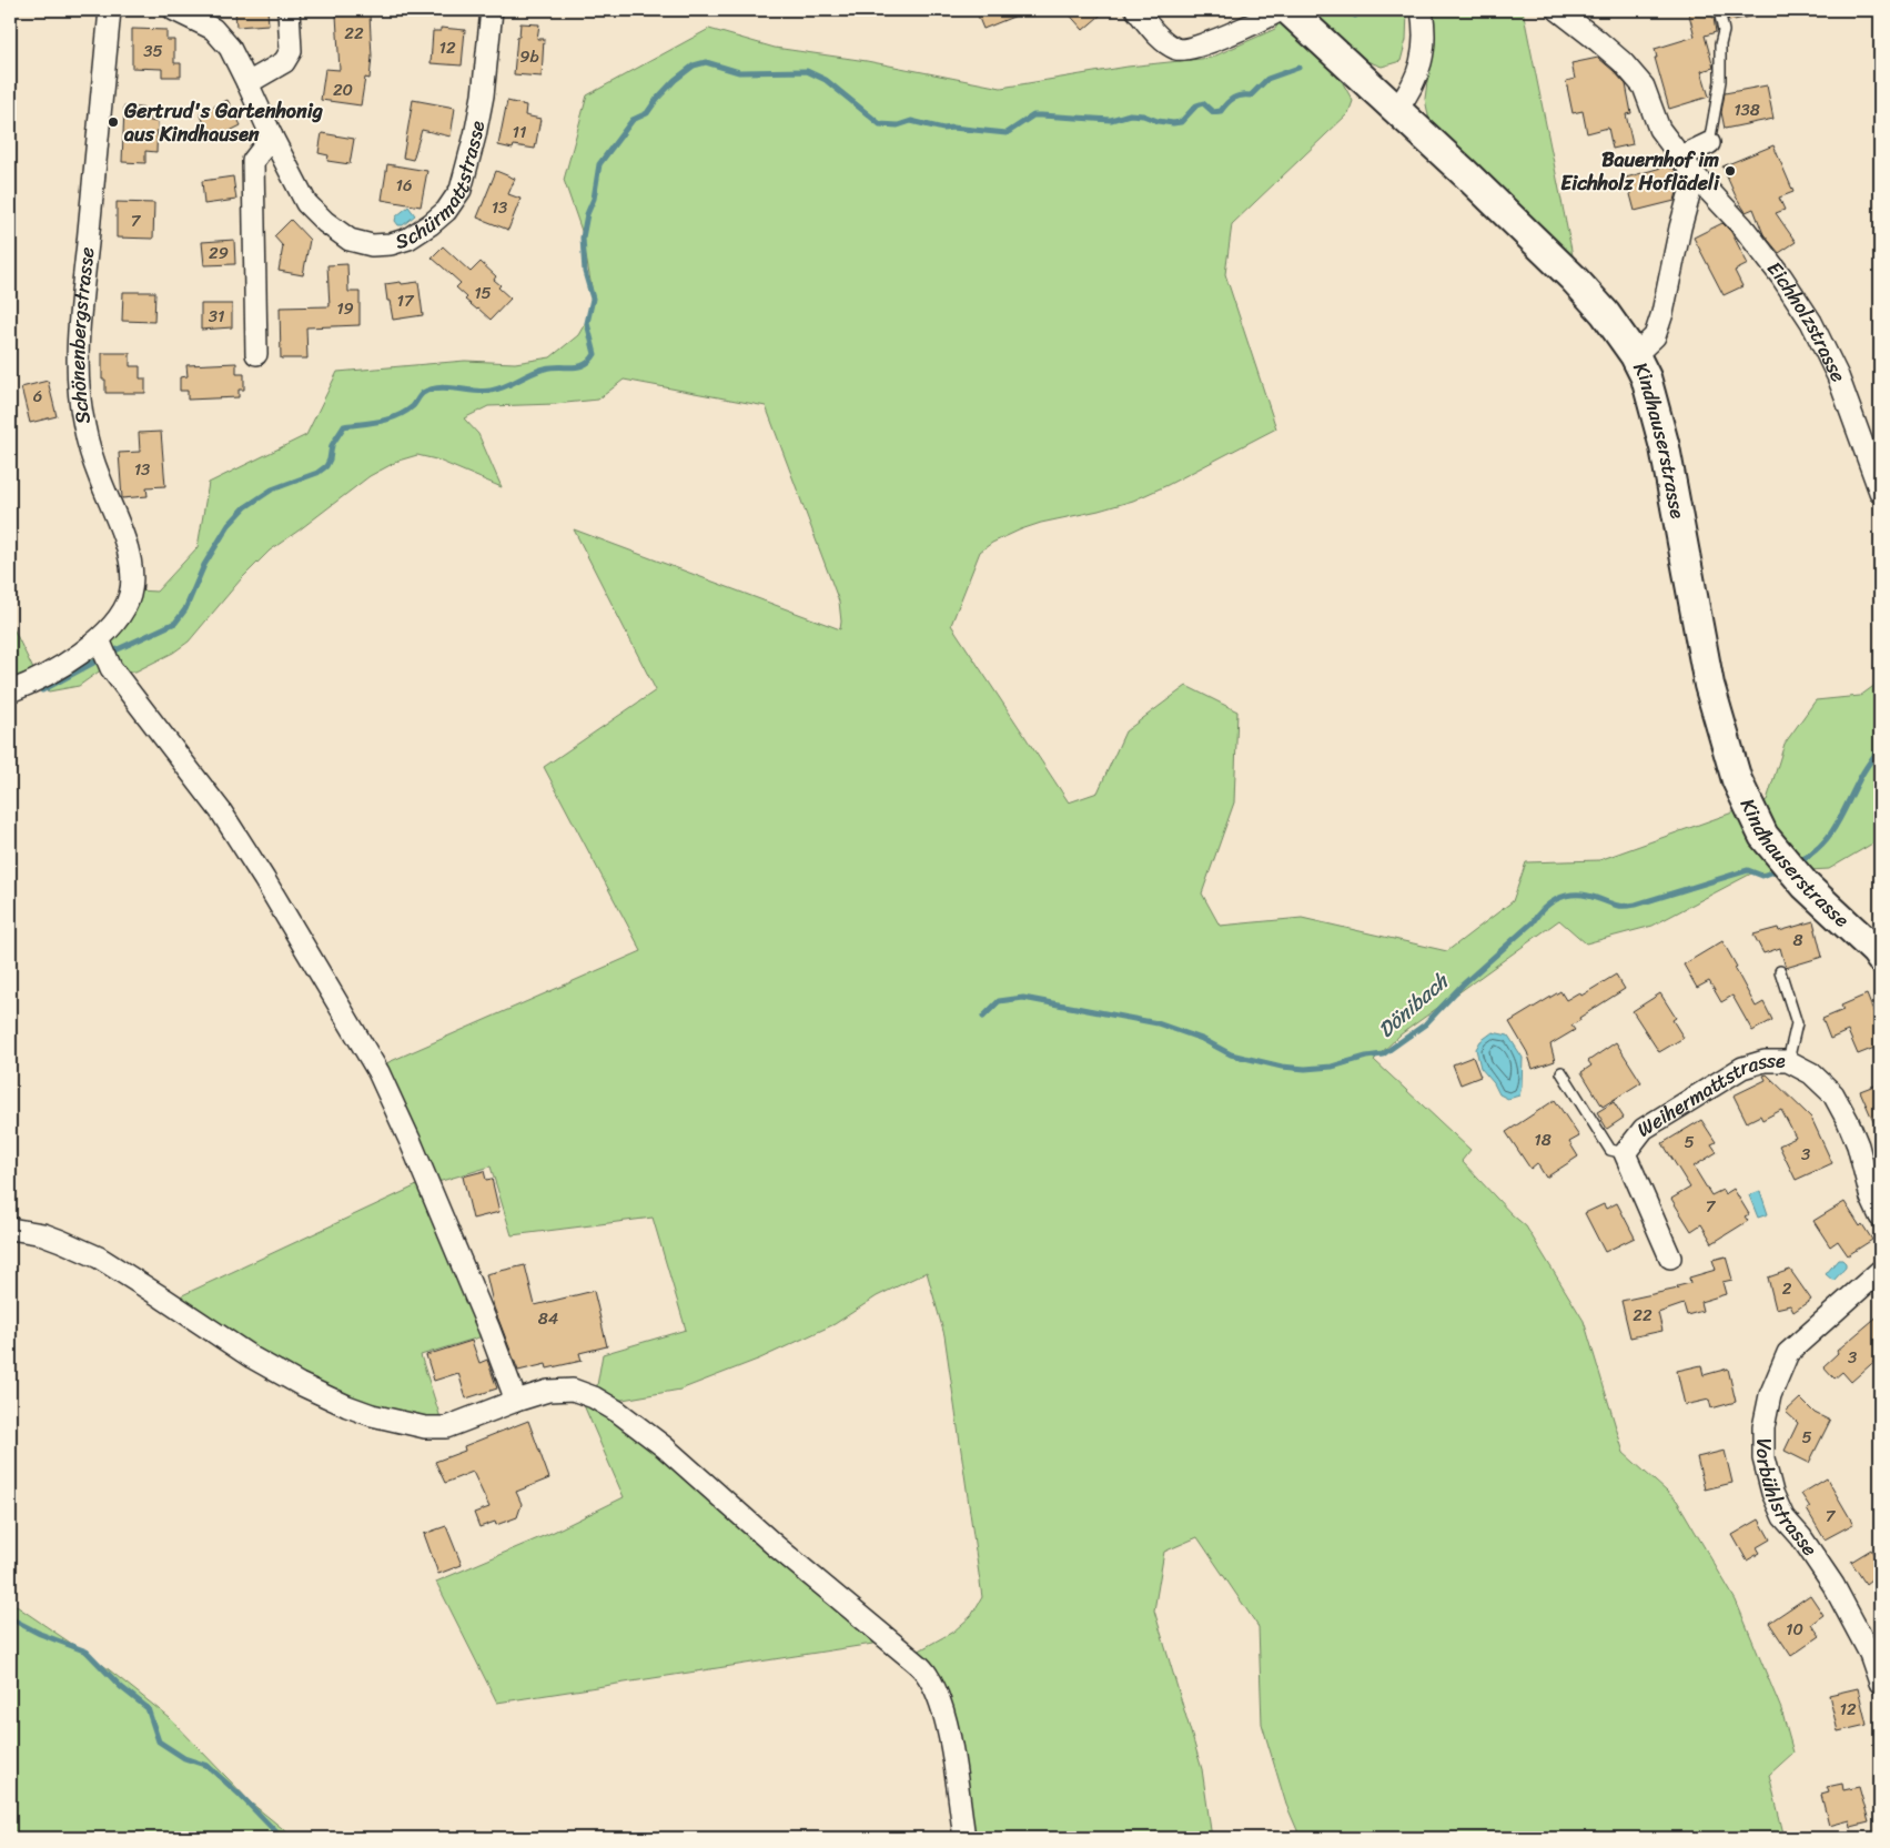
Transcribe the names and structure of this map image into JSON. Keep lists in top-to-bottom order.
{
  "streets": {
    "street": [
      "Schürmattstrasse",
      "Eichholzstrasse",
      "Schönenbergstrasse",
      "Kindhauserstrasse",
      "Weihermattstrasse",
      "Vorbühlstrasse"
    ]
  },
  "water": ["Dönibach"],
  "places": ["Gertrud's Gartenhonig aus Kindhausen", "Bauernhof im Eichholz Hoflädeli"],
  "house_numbers": [
    "22",
    "12",
    "35",
    "9b",
    "20",
    "138",
    "11",
    "16",
    "13",
    "7",
    "29",
    "15",
    "17",
    "19",
    "31",
    "6",
    "13",
    "8",
    "18",
    "5",
    "3",
    "7",
    "2",
    "22",
    "84",
    "3",
    "5",
    "7",
    "10",
    "12"
  ]
}
